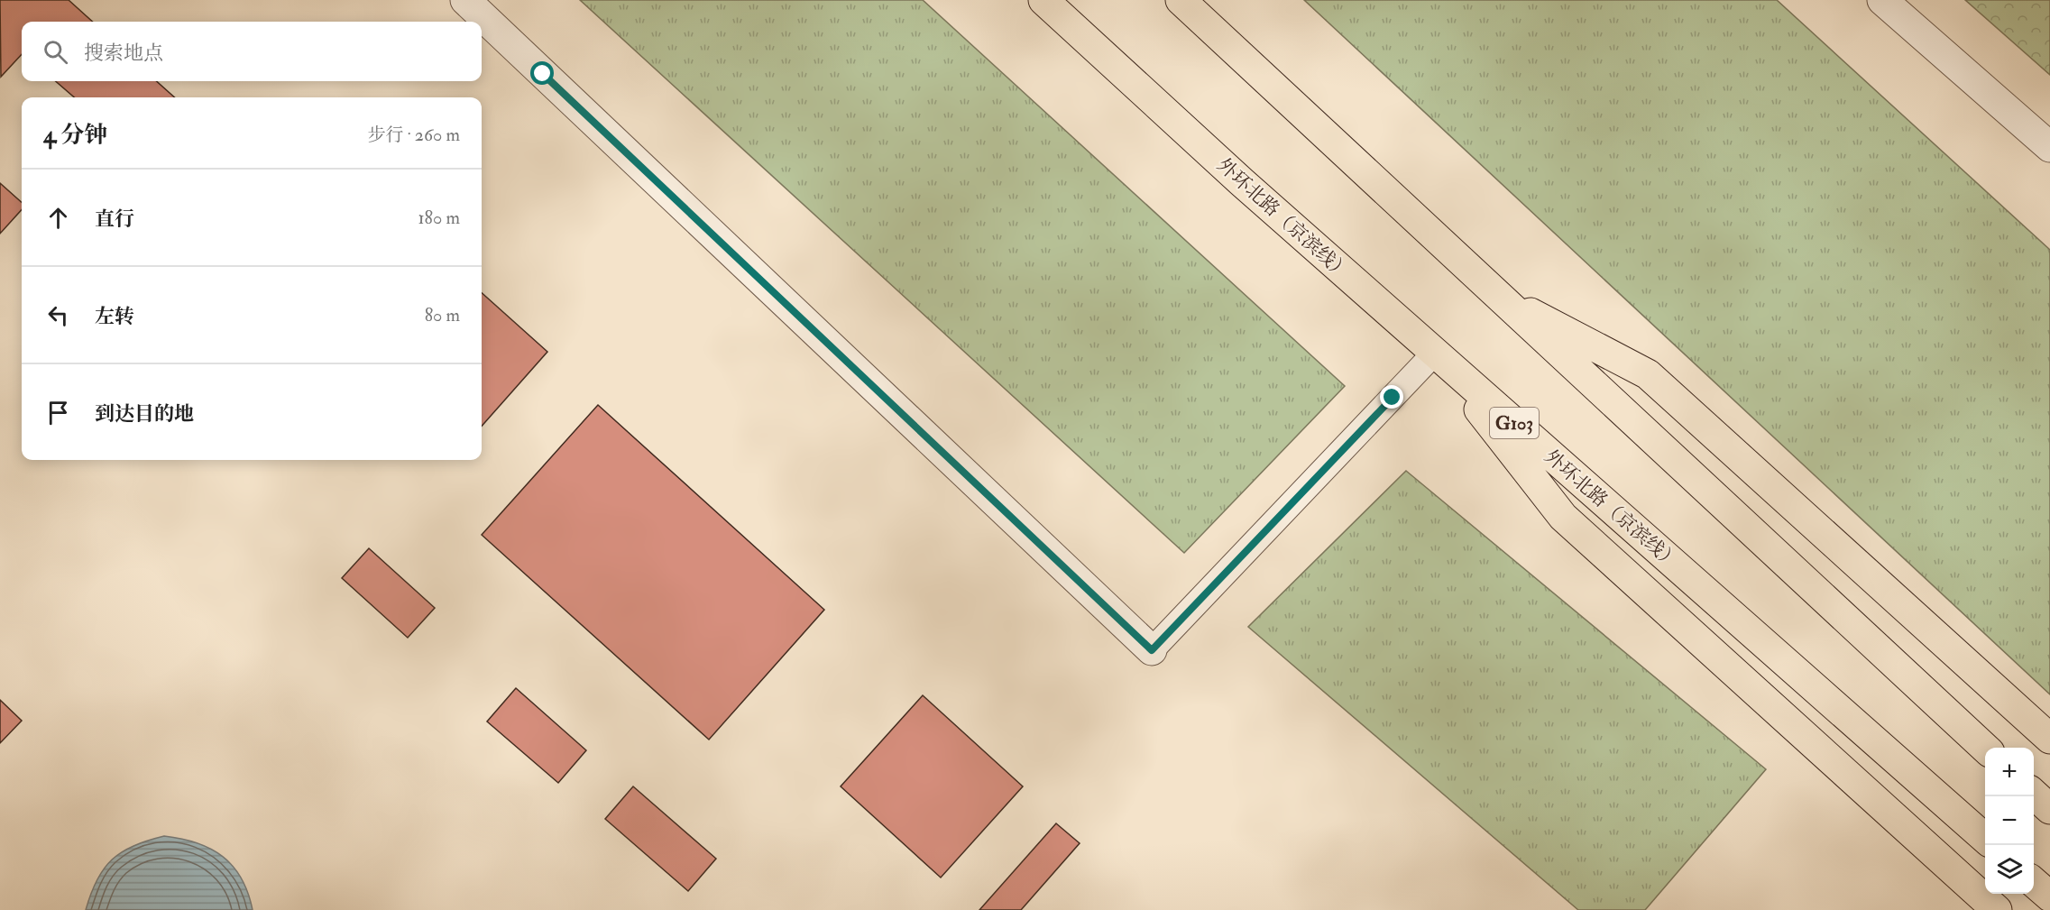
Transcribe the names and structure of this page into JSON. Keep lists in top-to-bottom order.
{
  "streets": {
    "highway": ["外环北路（京滨线）", "G103"]
  },
  "page": {
    "search": "搜索地点",
    "heading": ["4 分钟", "步行 · 260 m"],
    "list": [
      ["直行", "180 m"],
      ["左转", "80 m"],
      "到达目的地"
    ],
    "map_buttons": ["+", "−"]
  }
}
